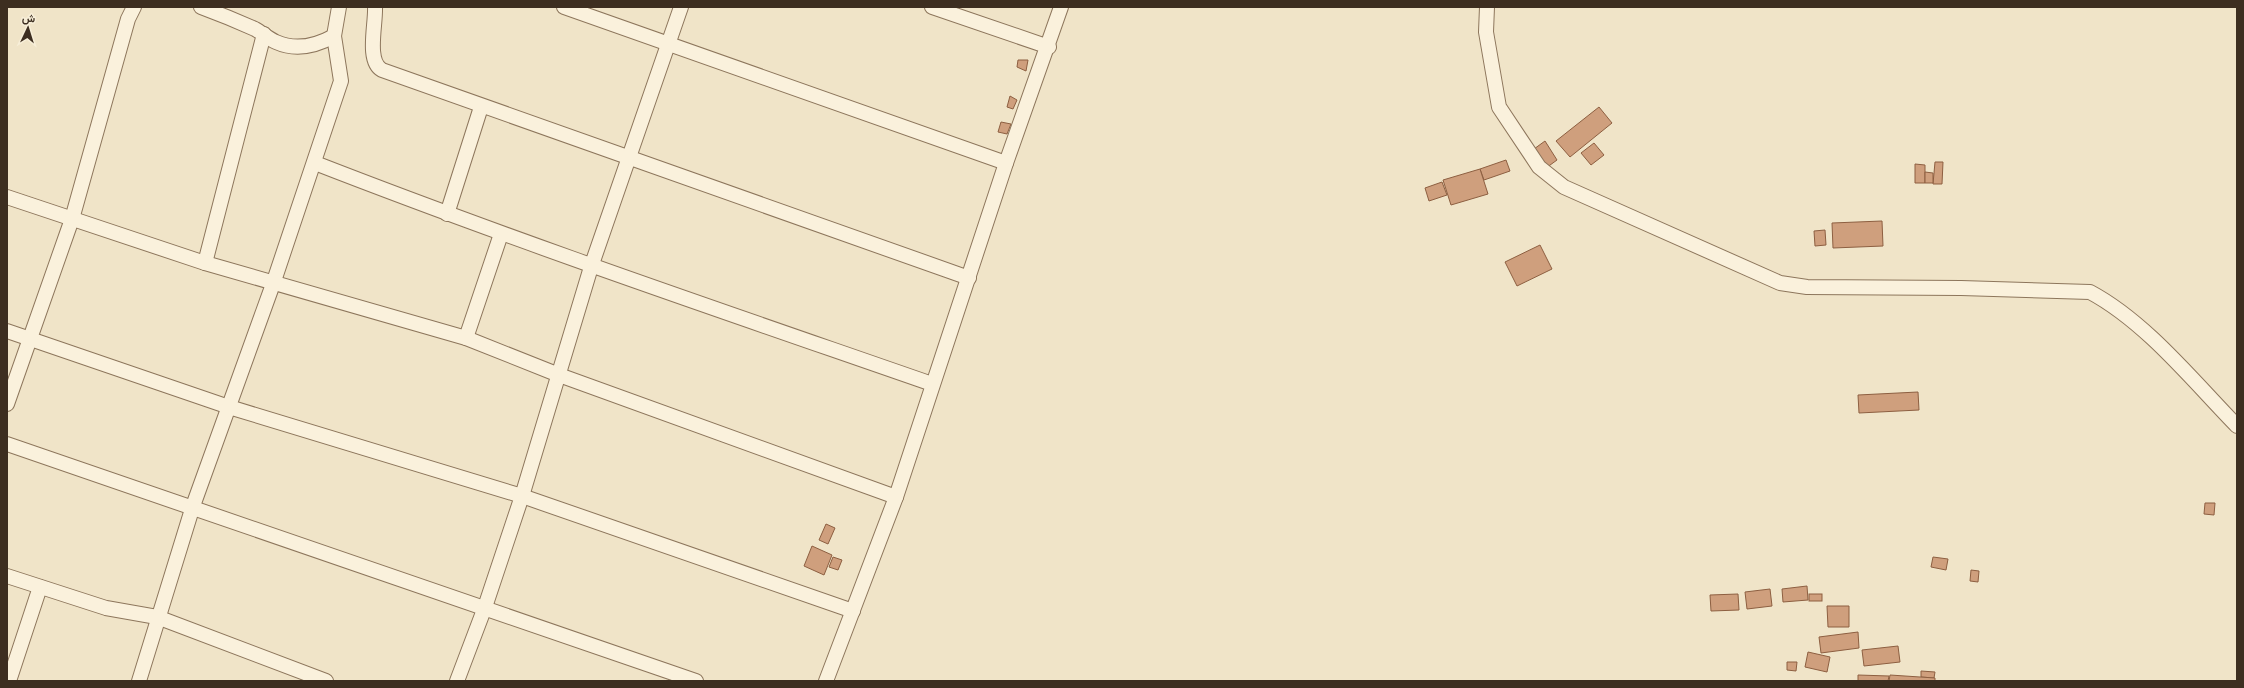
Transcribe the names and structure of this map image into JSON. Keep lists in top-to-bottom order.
{
  "north": "top"
}
